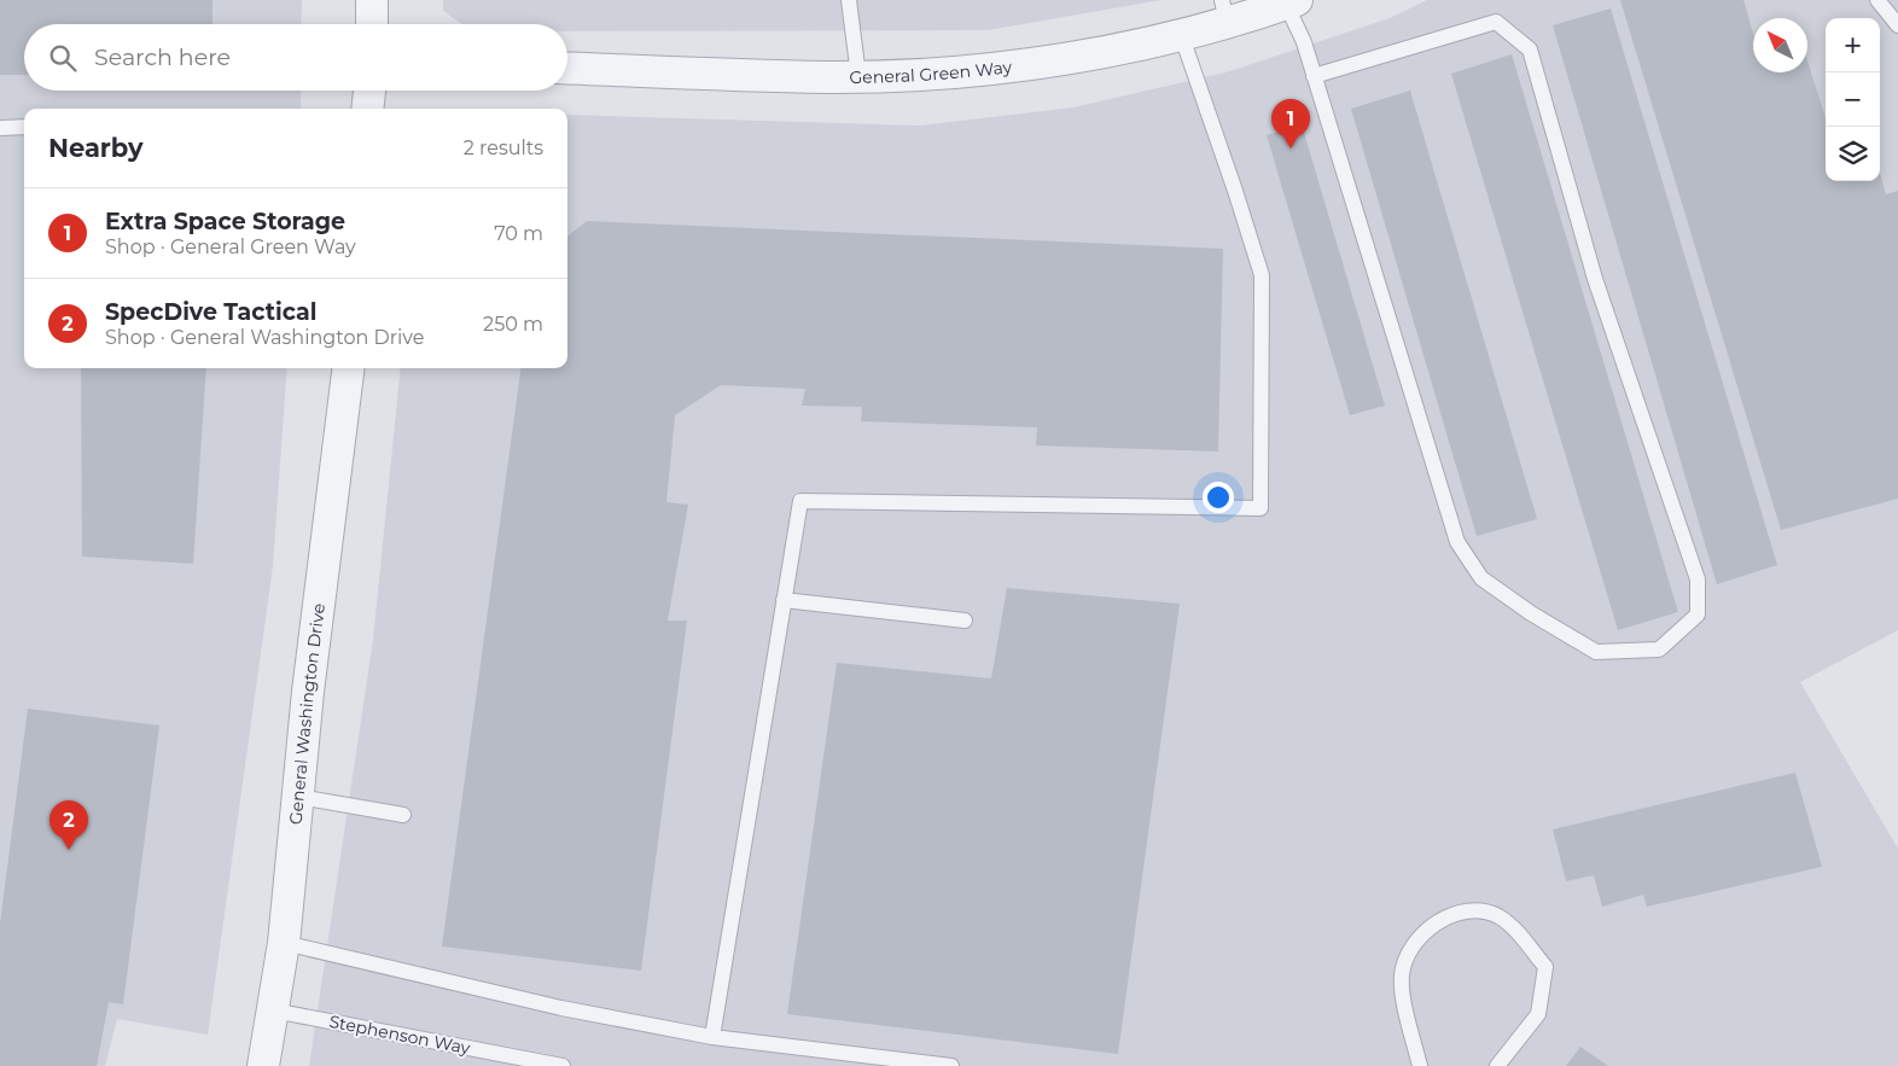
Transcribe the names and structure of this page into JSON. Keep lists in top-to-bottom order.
{
  "streets": {
    "street": ["General Green Way", "General Washington Drive"],
    "lane": ["Stephenson Way"]
  },
  "crossings": [
    ["General Washington Drive", "Stephenson Way"]
  ],
  "north": "top left",
  "page": {
    "map_buttons": ["+", "−"],
    "search": "Search here",
    "pins": ["1", "2"],
    "heading": ["Nearby", "2 results"],
    "list": [
      {
        "mark": "1",
        "name": "Extra Space Storage",
        "note": "Shop · General Green Way",
        "value": "70 m"
      },
      {
        "mark": "2",
        "name": "SpecDive Tactical",
        "note": "Shop · General Washington Drive",
        "value": "250 m"
      }
    ]
  }
}
